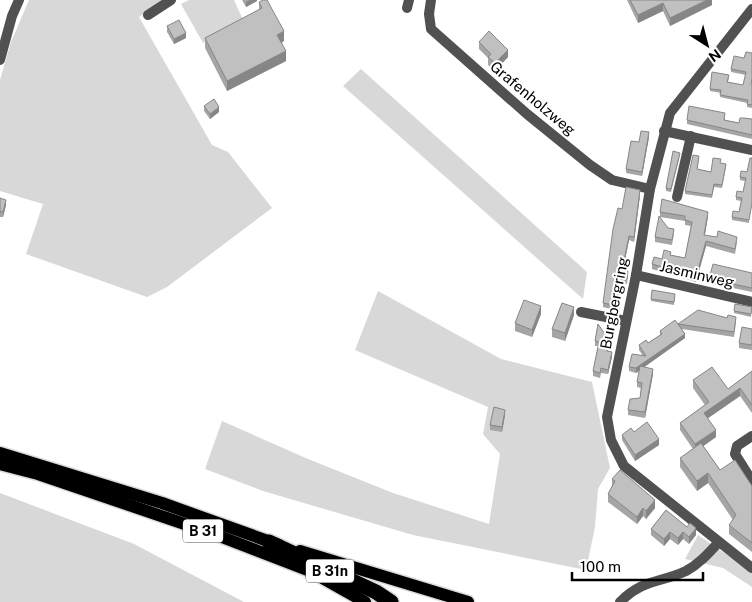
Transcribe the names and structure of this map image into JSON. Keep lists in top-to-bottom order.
{
  "streets": {
    "highway": ["B 31n"],
    "main road": ["B 31"],
    "street": ["Grafenholzweg", "Jasminweg", "Burgbergring"]
  },
  "crossings": [
    ["Grafenholzweg", "Burgbergring"],
    ["Jasminweg", "Burgbergring"],
    ["B 31", "B 31n"]
  ],
  "scale_bar": "100 m",
  "north": "bottom right"
}
